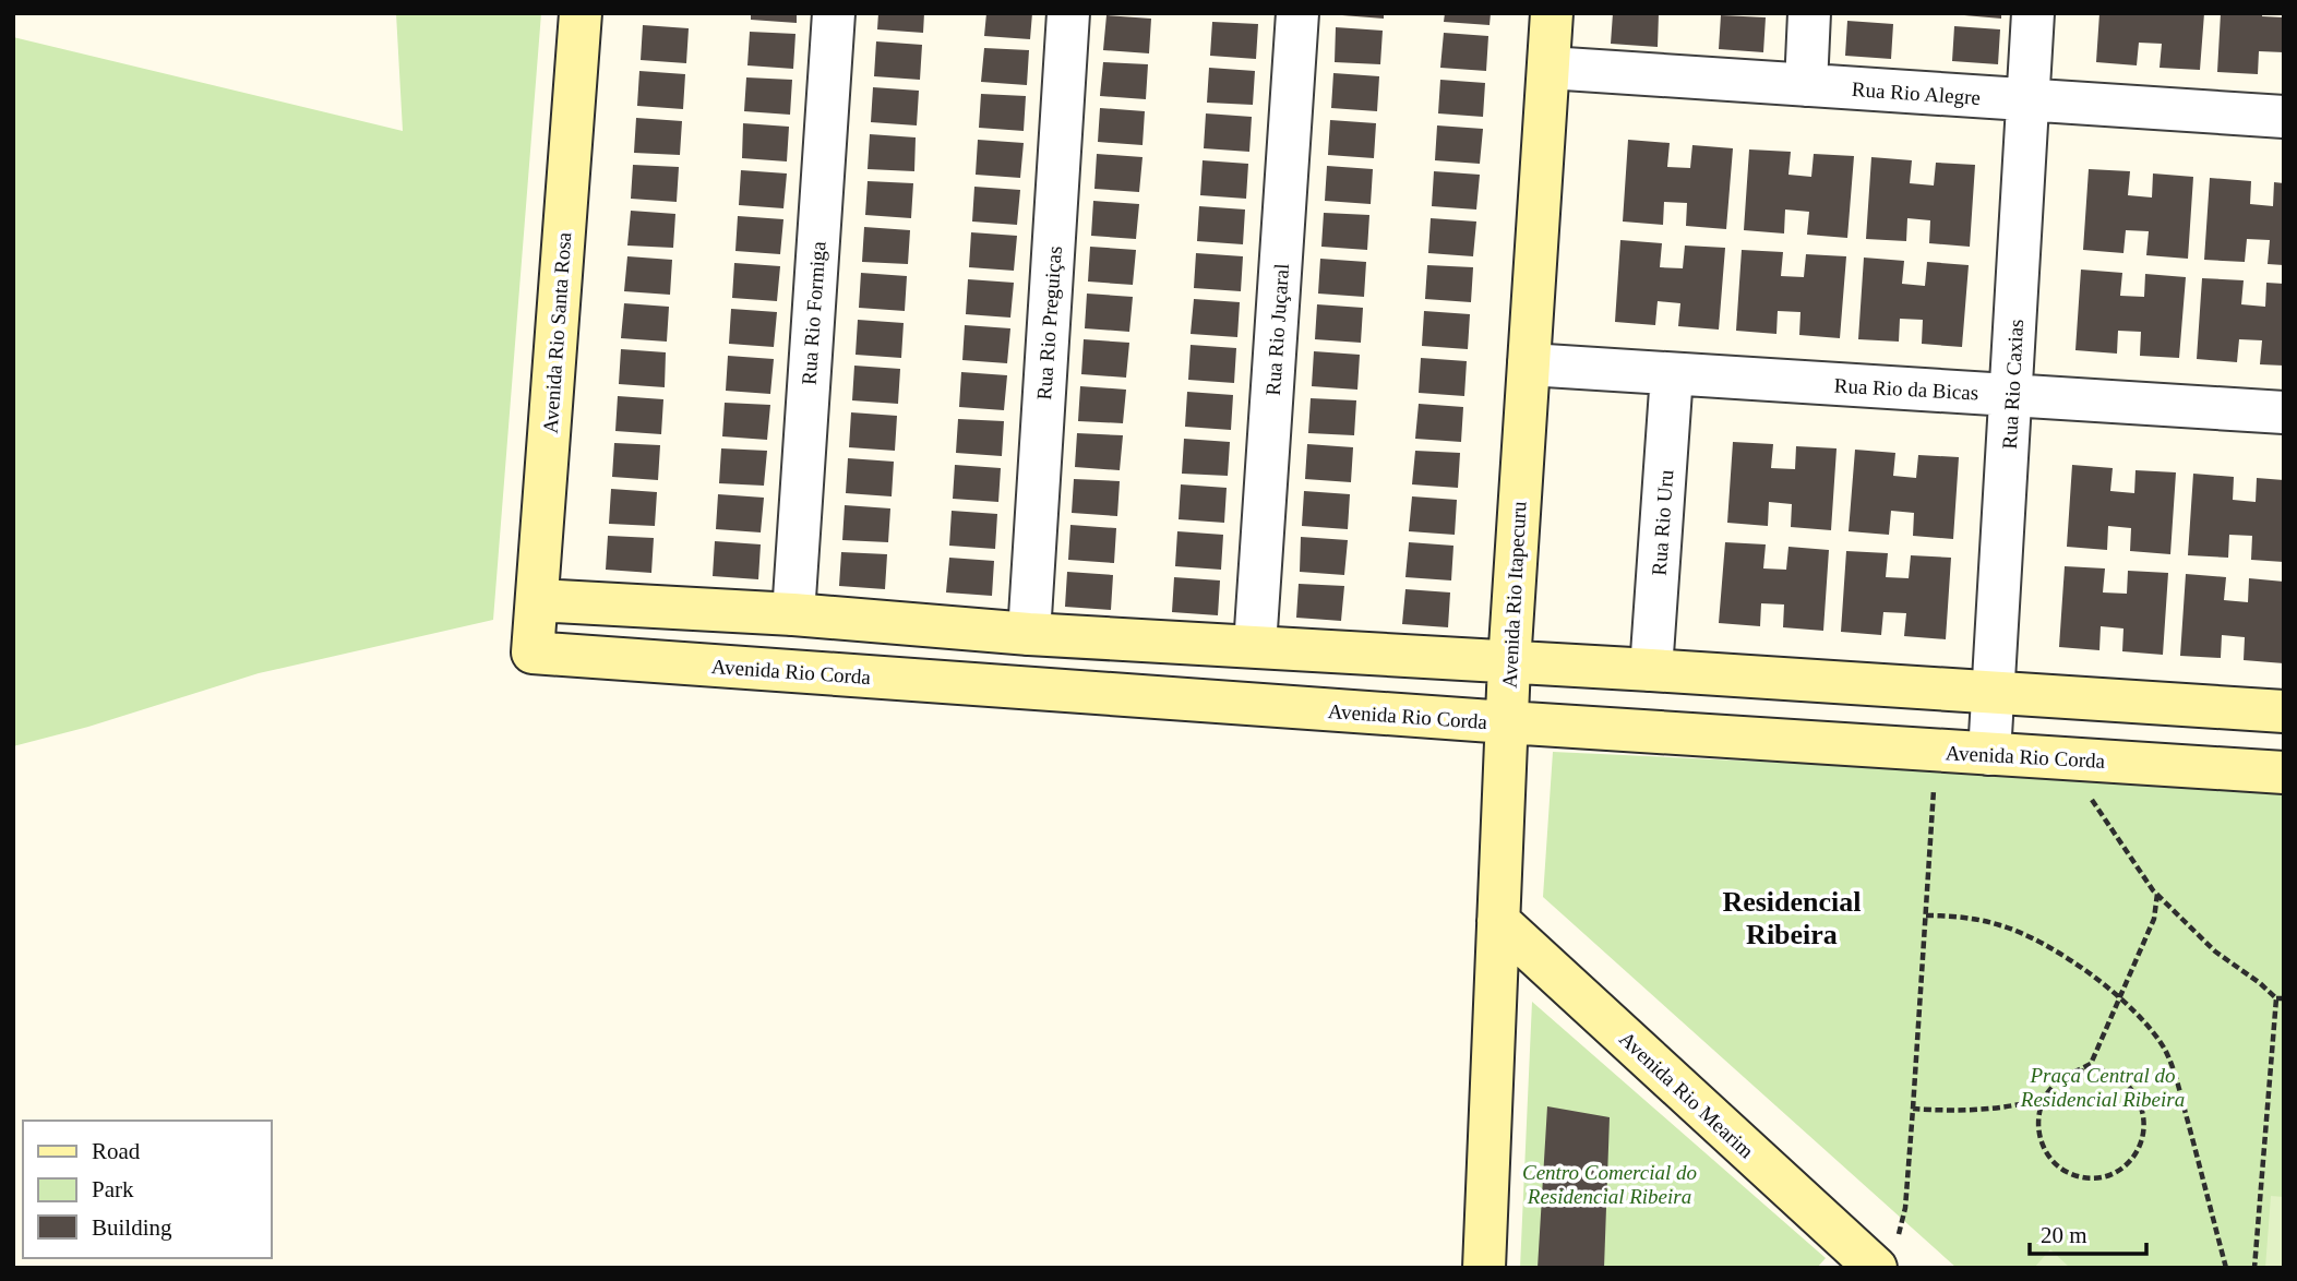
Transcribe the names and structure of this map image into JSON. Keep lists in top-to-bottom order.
{
  "streets": {
    "street": [
      "Rua Rio Alegre",
      "Rua Rio Formiga",
      "Rua Rio Preguiças",
      "Rua Rio Juçaral",
      "Avenida Rio Santa Rosa",
      "Rua Rio Caxias",
      "Rua Rio da Bicas",
      "Rua Rio Uru",
      "Avenida Rio Itapecuru",
      "Avenida Rio Corda",
      "Avenida Rio Mearim"
    ]
  },
  "crossings": [
    ["Rua Rio Alegre", "Rua Rio Caxias"],
    ["Rua Rio Alegre", "Avenida Rio Itapecuru"],
    ["Avenida Rio Santa Rosa", "Avenida Rio Corda"],
    ["Rua Rio Caxias", "Rua Rio da Bicas"],
    ["Rua Rio Caxias", "Avenida Rio Corda"],
    ["Rua Rio da Bicas", "Rua Rio Uru"],
    ["Rua Rio da Bicas", "Avenida Rio Itapecuru"],
    ["Avenida Rio Itapecuru", "Avenida Rio Corda"],
    ["Avenida Rio Itapecuru", "Avenida Rio Mearim"]
  ],
  "districts": ["Residencial Ribeira"],
  "parks": ["Praça Central do Residencial Ribeira", "Centro Comercial do Residencial Ribeira"],
  "legend": ["Road", "Park", "Building"],
  "scale_bar": "20 m"
}
